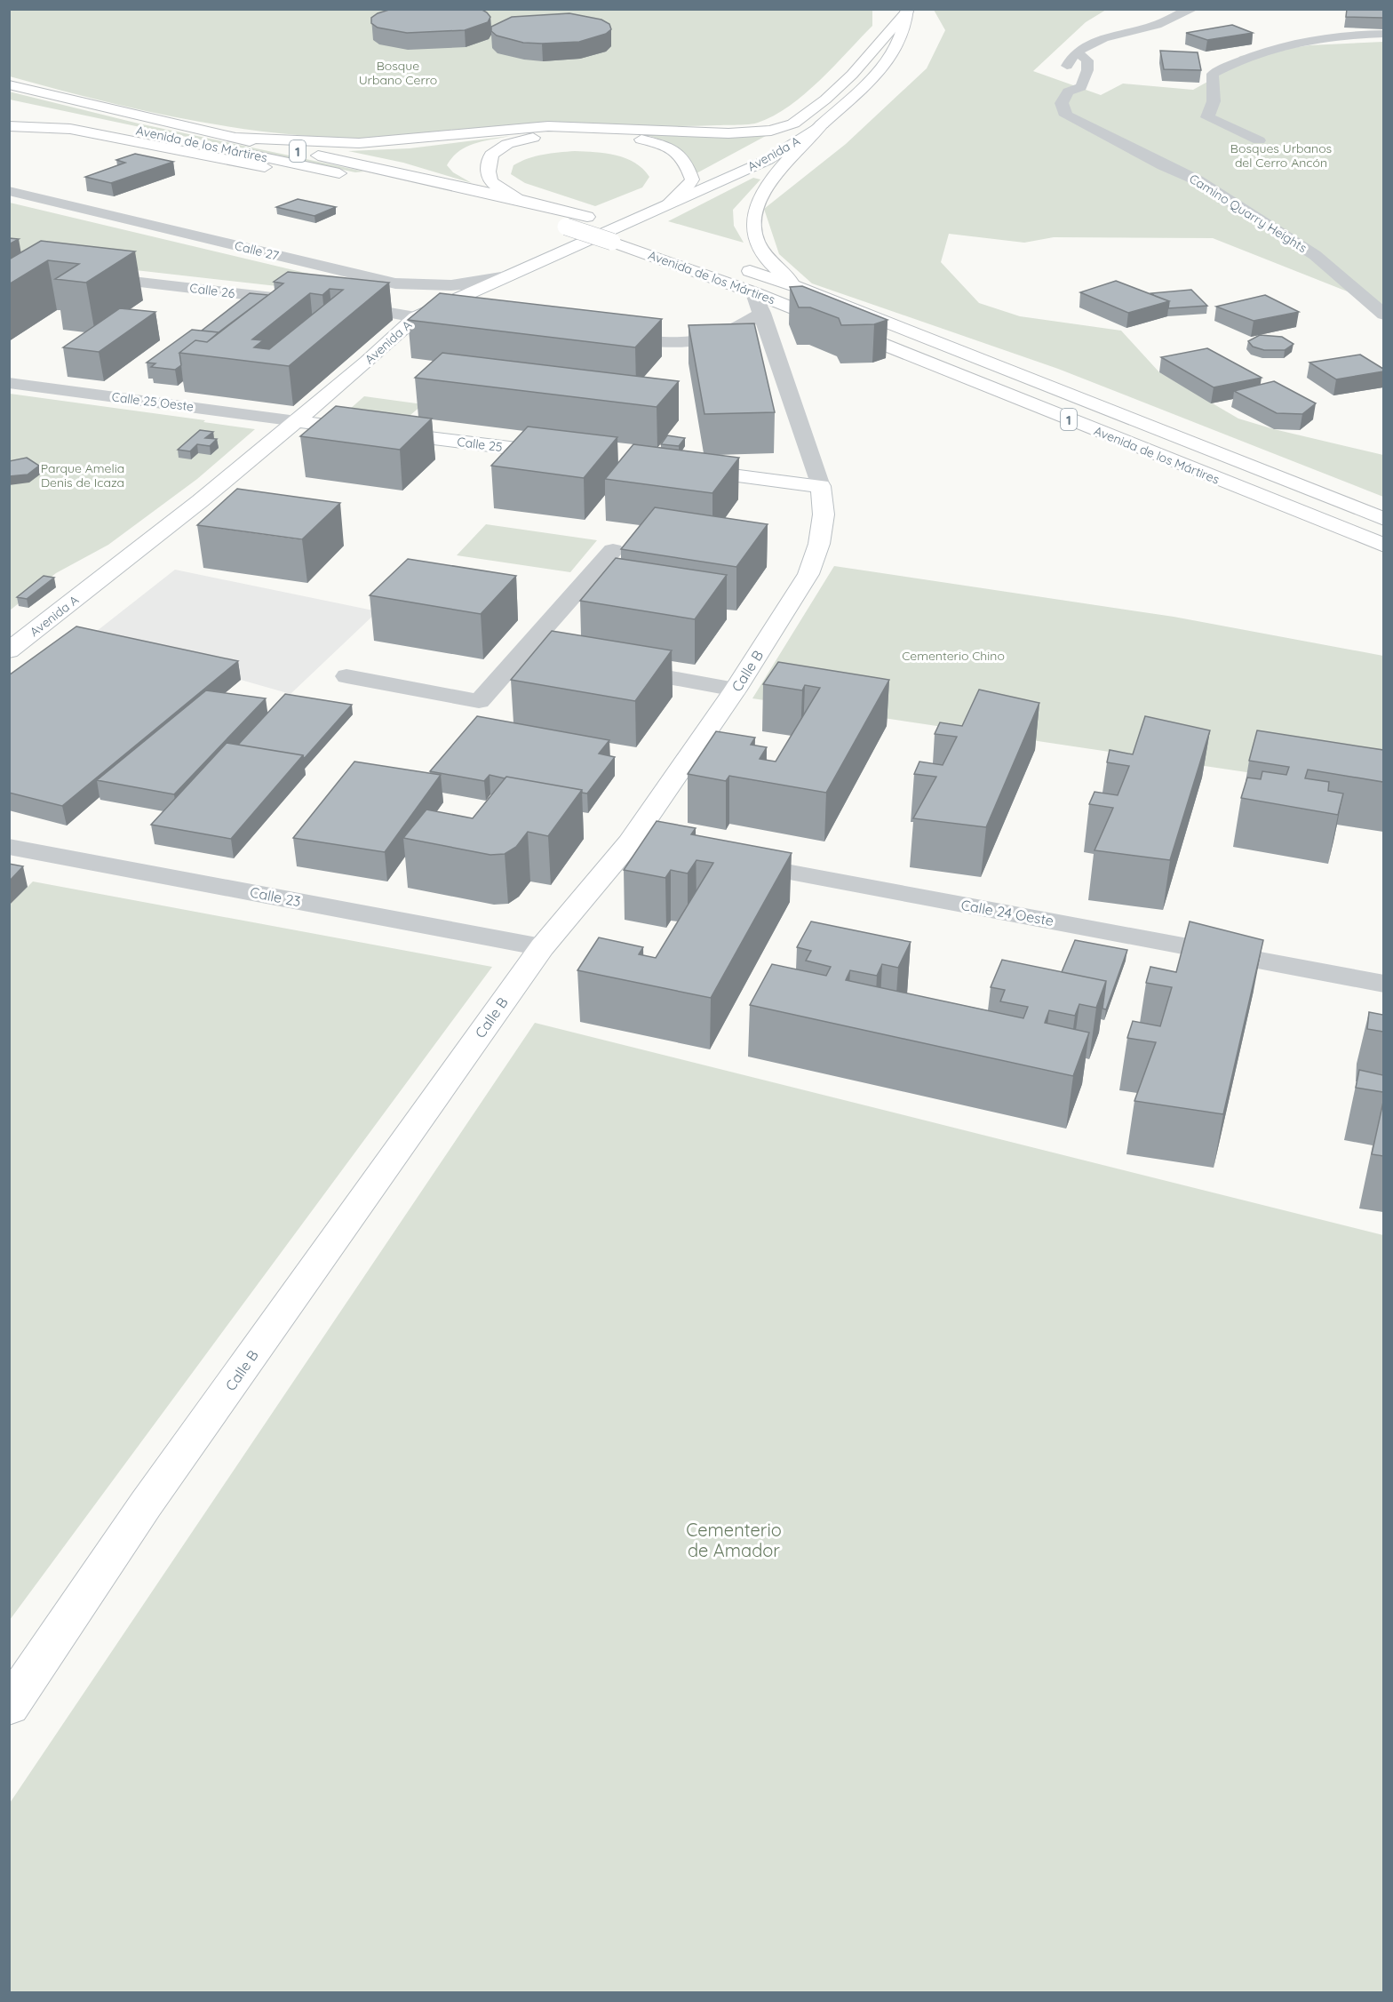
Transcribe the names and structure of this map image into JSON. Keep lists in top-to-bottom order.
{
  "streets": {
    "main road": [
      "Avenida de los Mártires",
      "1",
      "Avenida A",
      "Calle 25",
      "Calle B"
    ],
    "street": [
      "Camino Quarry Heights",
      "Calle 27",
      "Calle 26",
      "Calle 25 Oeste",
      "Calle 23",
      "Calle 24 Oeste"
    ]
  },
  "crossings": [
    ["Avenida de los Mártires", "Calle B"],
    ["Avenida A", "Calle 27"],
    ["Avenida A", "Calle 25 Oeste"],
    ["Avenida A", "Calle 25"],
    ["Calle 25 Oeste", "Calle 25"],
    ["Calle B", "Calle 23"]
  ],
  "parks": [
    "Bosque Urbano Cerro",
    "Bosques Urbanos del Cerro Ancón",
    "Parque Amelia Denis de Icaza",
    "Cementerio Chino",
    "Cementerio de Amador"
  ]
}
